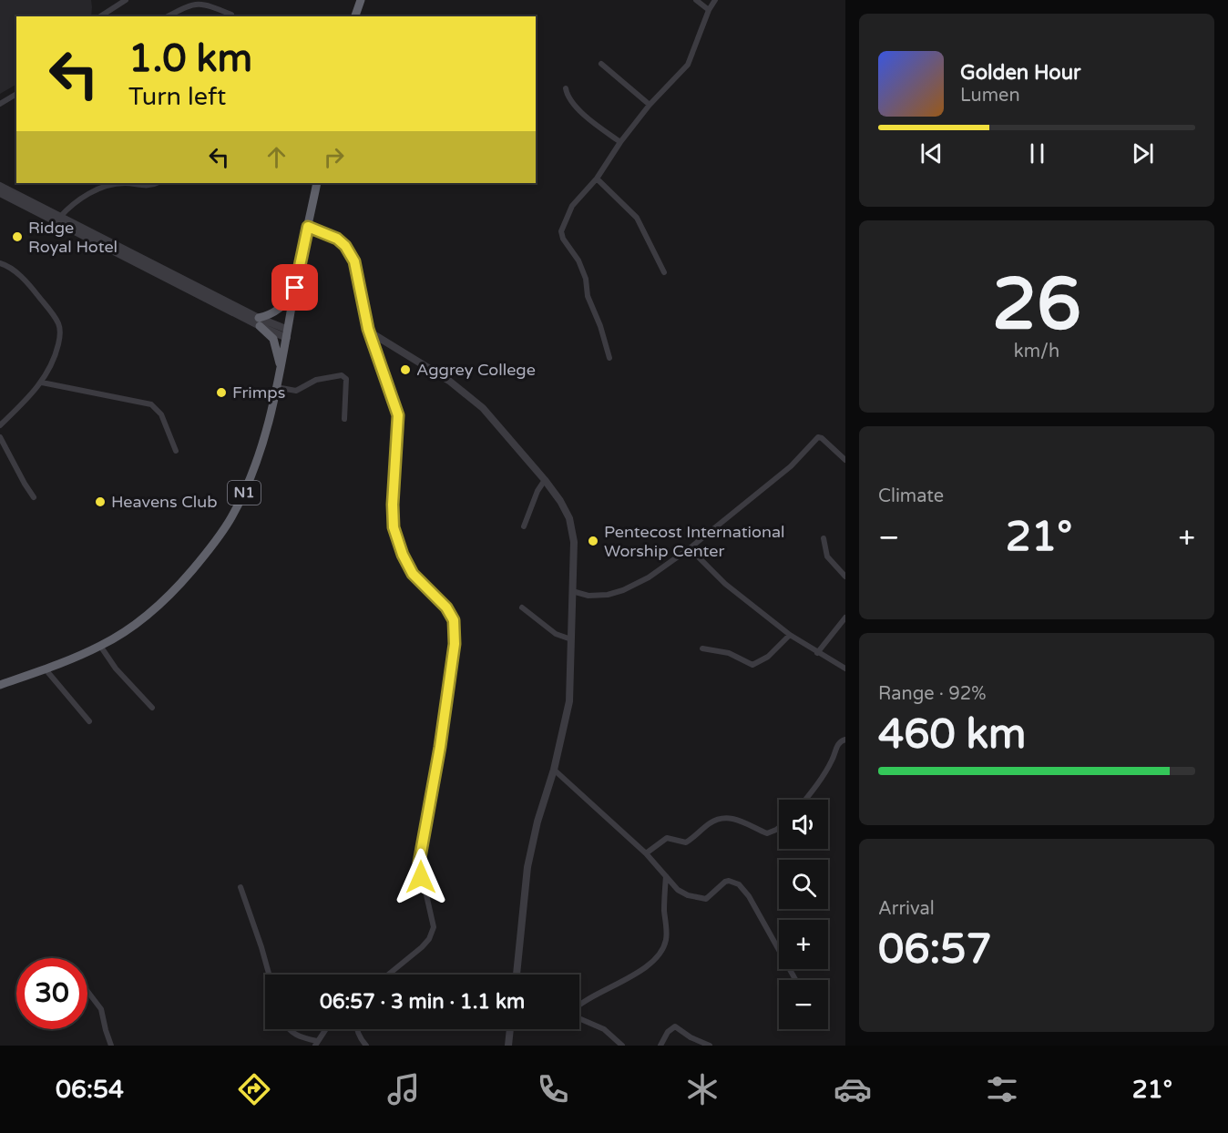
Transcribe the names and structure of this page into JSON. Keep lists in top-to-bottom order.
{
  "streets": {
    "highway": ["N1"]
  },
  "places": [
    "Ridge Royal Hotel",
    "Aggrey College",
    "Frimps",
    "Heavens Club",
    "Pentecost International Worship Center"
  ],
  "page": {
    "turn": ["1.0 km", "Turn left"],
    "song": ["Golden Hour", "Lumen"],
    "tile": [
      ["26", "km/h"],
      "Climate",
      ["Range · 92%", "460 km"],
      ["Arrival", "06:57"]
    ],
    "heat": ["−", "21°", "+"],
    "map_buttons": ["+", "−"],
    "limit": "30",
    "trip": "06:57 · 3 min · 1.1 km",
    "tabs": ["06:54", "21°"]
  }
}
